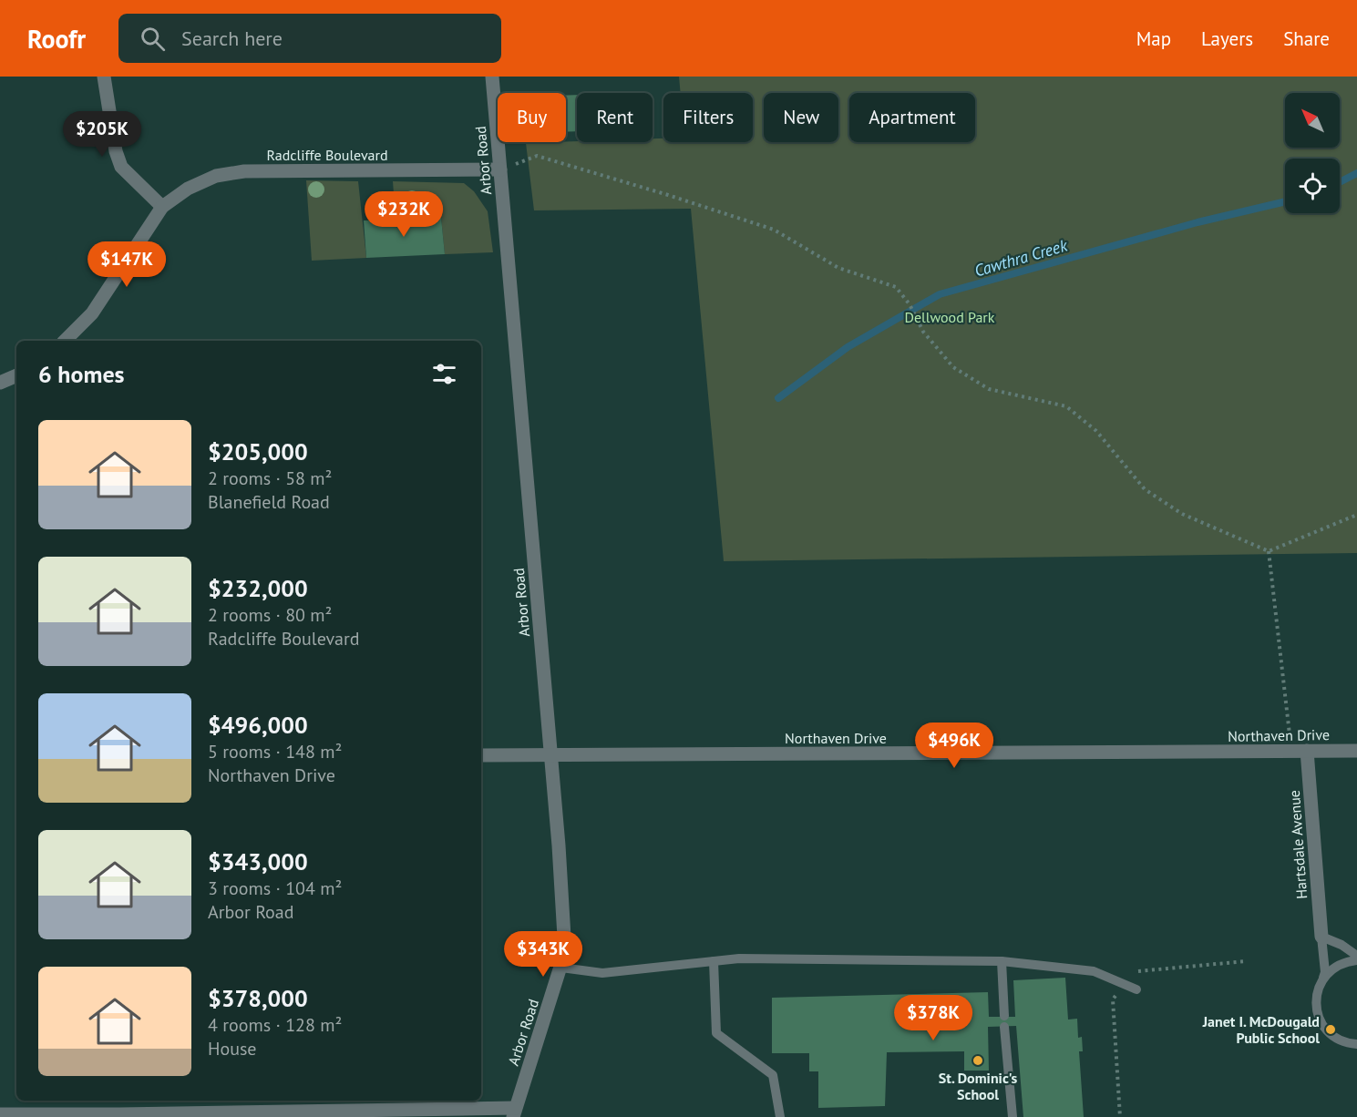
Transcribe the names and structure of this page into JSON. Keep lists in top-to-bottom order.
{
  "streets": {
    "street": [
      "Radcliffe Boulevard",
      "Arbor Road",
      "Northaven Drive",
      "Hartsdale Avenue"
    ]
  },
  "crossings": [
    ["Radcliffe Boulevard", "Arbor Road"],
    ["Arbor Road", "Northaven Drive"],
    ["Northaven Drive", "Hartsdale Avenue"]
  ],
  "water": ["Cawthra Creek"],
  "parks": ["Dellwood Park"],
  "places": ["Janet I. McDougald Public School", "St. Dominic's School"],
  "north": "top left",
  "page": {
    "header": "Roofr",
    "search": "Search here",
    "nav": ["Map", "Layers", "Share"],
    "chip": [
      "Buy",
      "Rent",
      "Filters",
      "New",
      "Apartment"
    ],
    "price": [
      "$205K",
      "$232K",
      "$147K",
      "$496K",
      "$343K",
      "$378K"
    ],
    "heading": "6 homes",
    "list": [
      {
        "name": "$205,000",
        "note": "2 rooms · 58 m² · Blanefield Road"
      },
      {
        "name": "$232,000",
        "note": "2 rooms · 80 m² · Radcliffe Boulevard"
      },
      {
        "name": "$496,000",
        "note": "5 rooms · 148 m² · Northaven Drive"
      },
      {
        "name": "$343,000",
        "note": "3 rooms · 104 m² · Arbor Road"
      },
      {
        "name": "$378,000",
        "note": "4 rooms · 128 m² · House"
      }
    ]
  }
}
